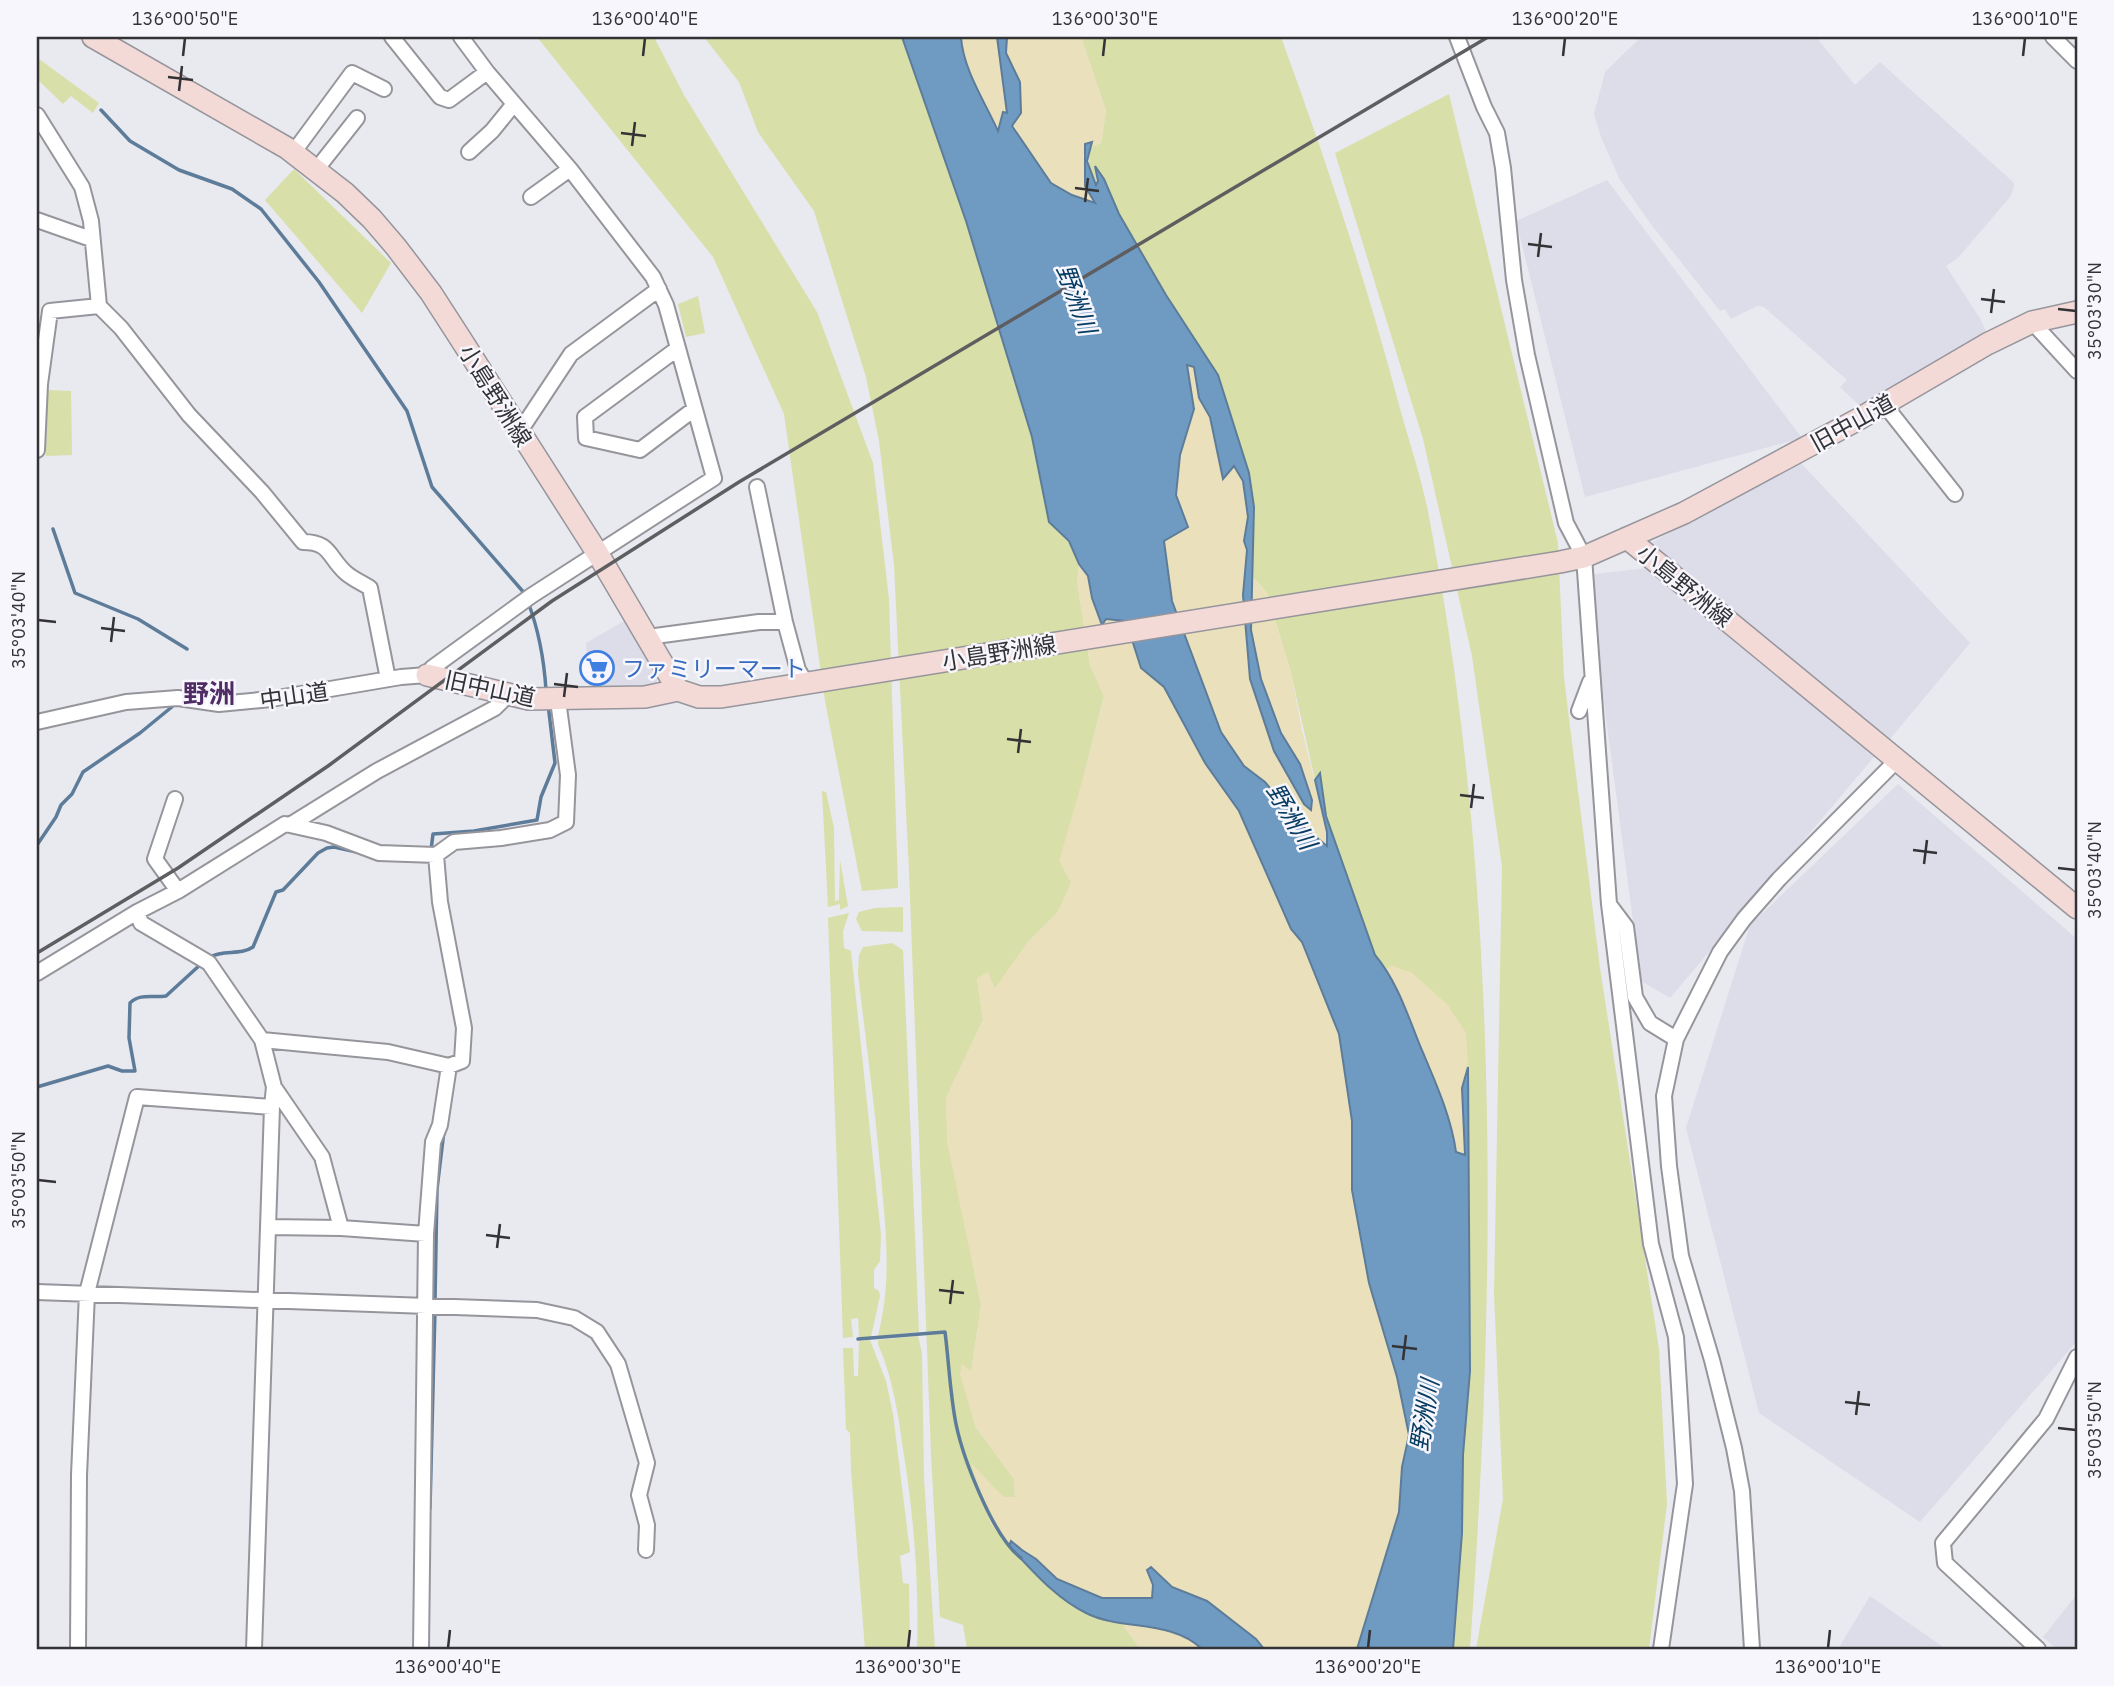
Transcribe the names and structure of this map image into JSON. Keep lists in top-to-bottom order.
{
  "streets": {
    "main road": ["小島野洲線", "旧中山道"],
    "street": ["中山道"]
  },
  "crossings": [
    ["小島野洲線", "旧中山道"],
    ["旧中山道", "中山道"]
  ],
  "districts": ["野洲"],
  "water": ["野洲川"],
  "places": {
    "supermarket": ["ファミリーマート"]
  },
  "coordinates": [
    "136°00'50\"E",
    "136°00'40\"E",
    "136°00'30\"E",
    "136°00'20\"E",
    "136°00'10\"E",
    "35°03'30\"N",
    "35°03'40\"N",
    "35°03'50\"N"
  ]
}
